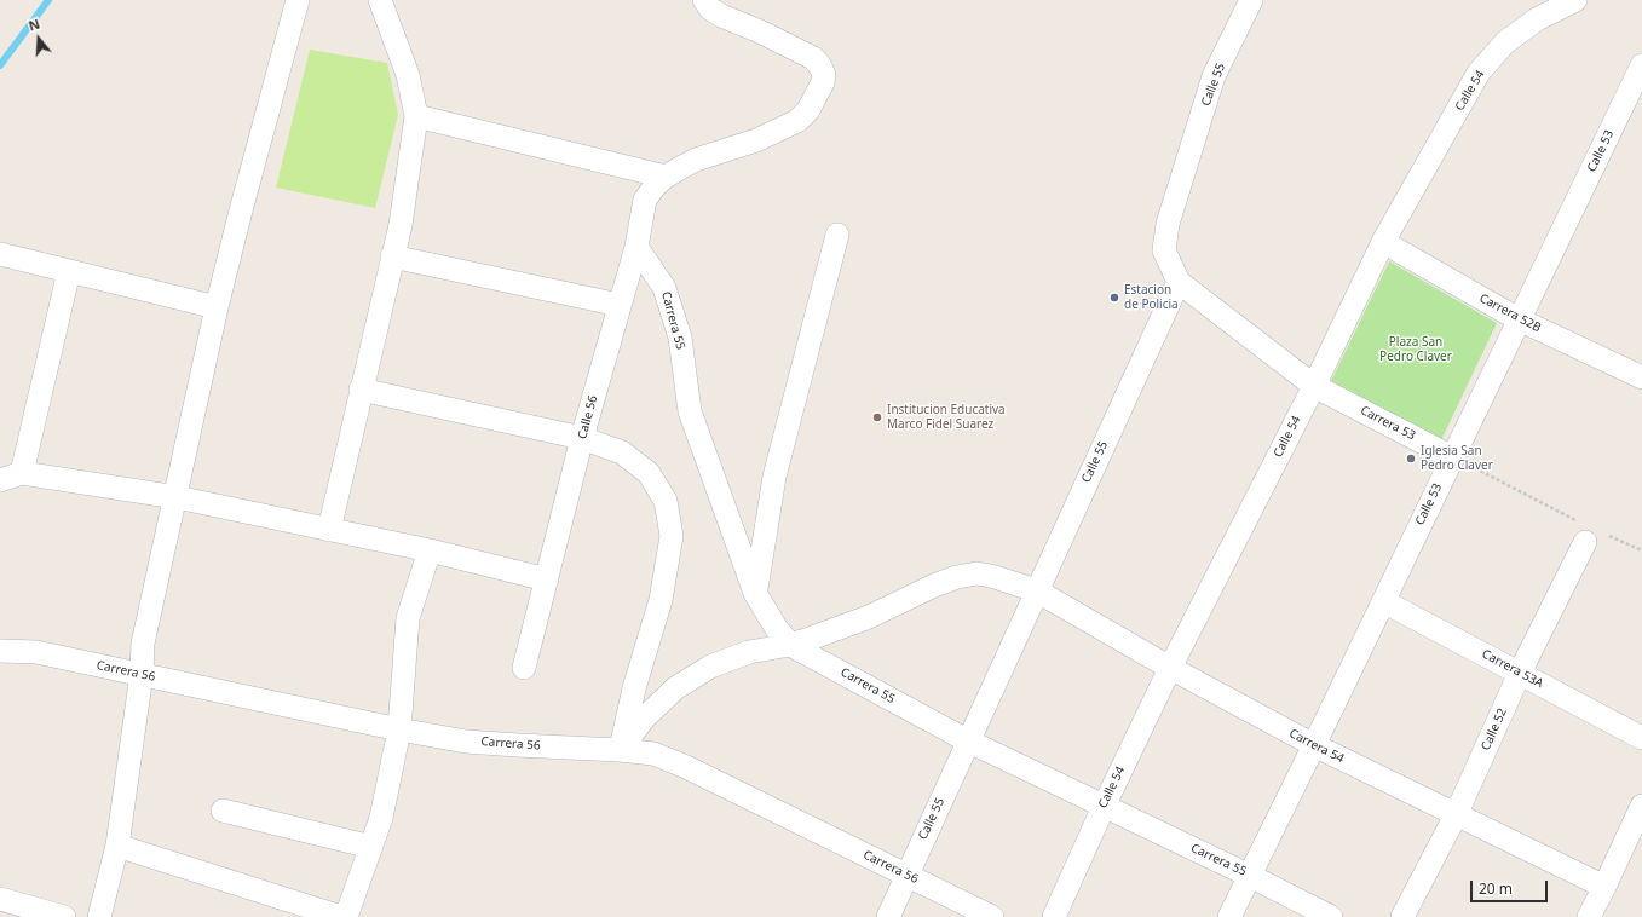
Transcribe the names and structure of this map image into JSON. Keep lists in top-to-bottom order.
{
  "streets": {
    "street": [
      "Calle 55",
      "Calle 54",
      "Calle 53",
      "Carrera 52B",
      "Carrera 55",
      "Calle 56",
      "Carrera 53",
      "Carrera 53A",
      "Carrera 56",
      "Calle 52",
      "Carrera 54"
    ]
  },
  "crossings": [
    ["Calle 55", "Carrera 55"],
    ["Calle 55", "Carrera 53"],
    ["Calle 55", "Carrera 56"],
    ["Calle 55", "Carrera 54"],
    ["Calle 54", "Carrera 52B"],
    ["Calle 54", "Carrera 55"],
    ["Calle 54", "Carrera 53"],
    ["Calle 54", "Carrera 54"],
    ["Calle 53", "Carrera 52B"],
    ["Calle 53", "Carrera 55"],
    ["Calle 53", "Carrera 53"],
    ["Calle 53", "Carrera 53A"],
    ["Calle 53", "Carrera 54"],
    ["Carrera 55", "Calle 56"],
    ["Carrera 55", "Carrera 54"],
    ["Carrera 53A", "Calle 52"],
    ["Carrera 56", "Carrera 54"],
    ["Calle 52", "Carrera 54"]
  ],
  "parks": ["Plaza San Pedro Claver"],
  "places": ["Estacion de Policia", "Institucion Educativa Marco Fidel Suarez", "Iglesia San Pedro Claver"],
  "scale_bar": "20 m",
  "north": "top"
}
